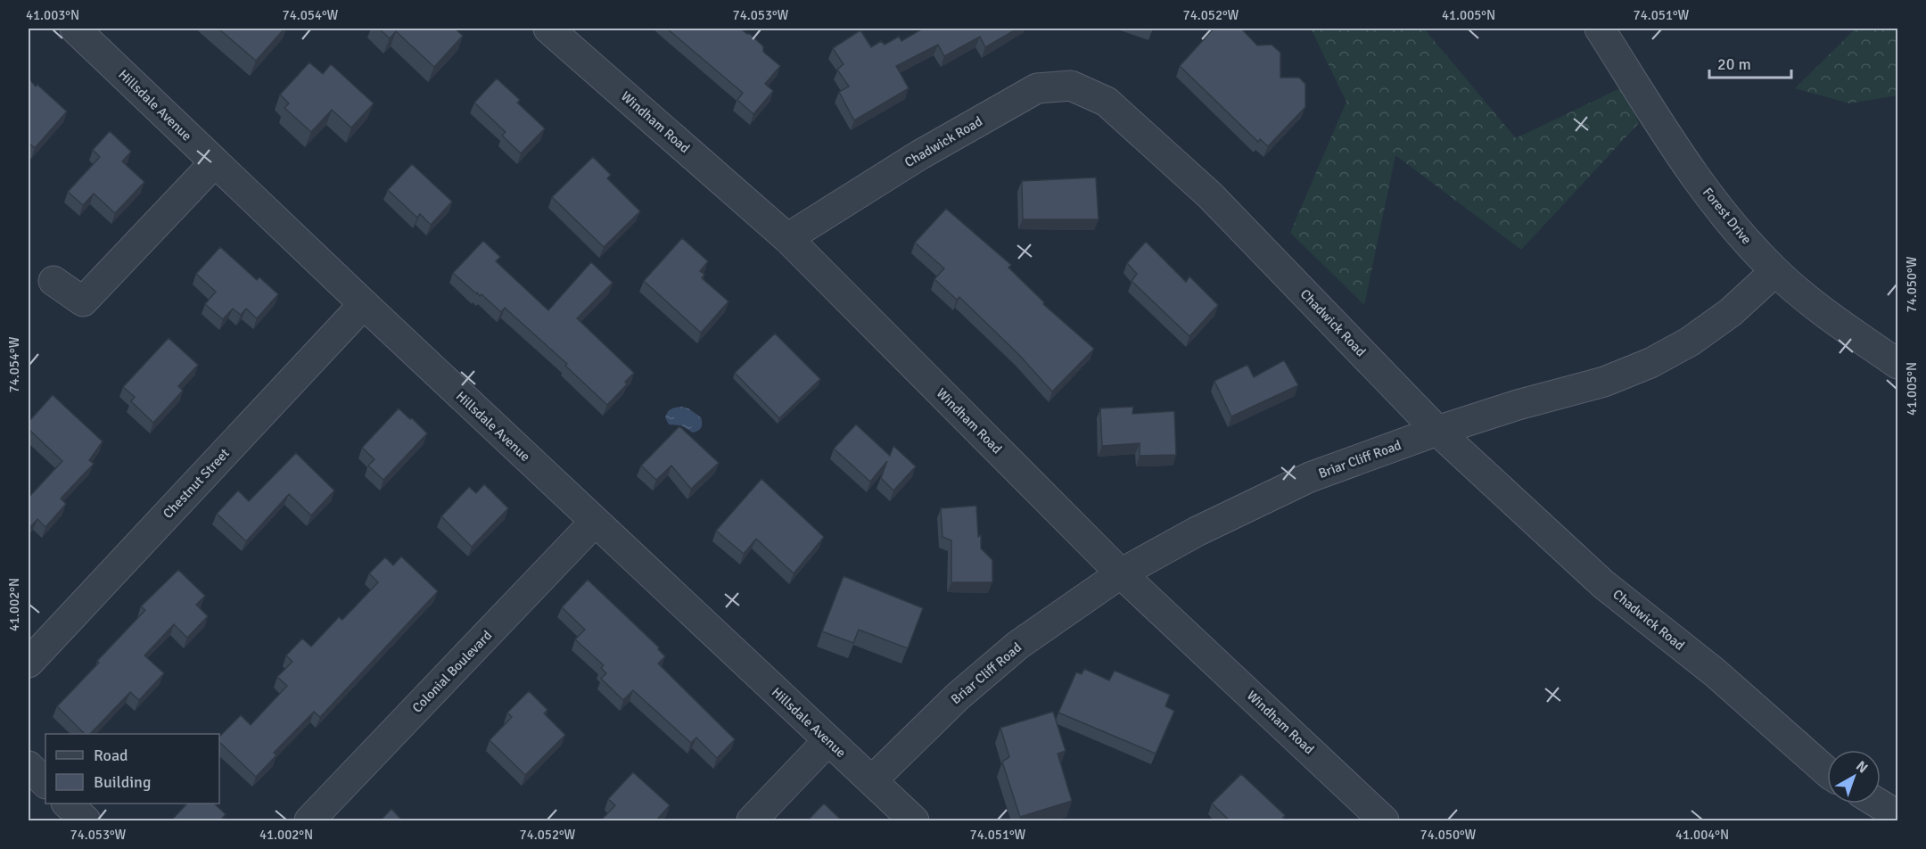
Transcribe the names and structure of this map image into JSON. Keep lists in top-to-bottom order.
{
  "streets": {
    "street": [
      "Hillsdale Avenue",
      "Windham Road",
      "Chadwick Road",
      "Forest Drive",
      "Briar Cliff Road",
      "Chestnut Street",
      "Colonial Boulevard"
    ]
  },
  "crossings": [
    ["Hillsdale Avenue", "Briar Cliff Road"],
    ["Hillsdale Avenue", "Chestnut Street"],
    ["Hillsdale Avenue", "Colonial Boulevard"],
    ["Windham Road", "Chadwick Road"],
    ["Windham Road", "Briar Cliff Road"],
    ["Chadwick Road", "Briar Cliff Road"],
    ["Forest Drive", "Briar Cliff Road"]
  ],
  "legend": ["Road", "Building"],
  "scale_bar": "20 m",
  "north": "top right",
  "coordinates": [
    "41.003°N",
    "74.054°W",
    "74.053°W",
    "74.052°W",
    "41.005°N",
    "74.051°W",
    "74.050°W",
    "41.002°N",
    "41.004°N"
  ]
}
